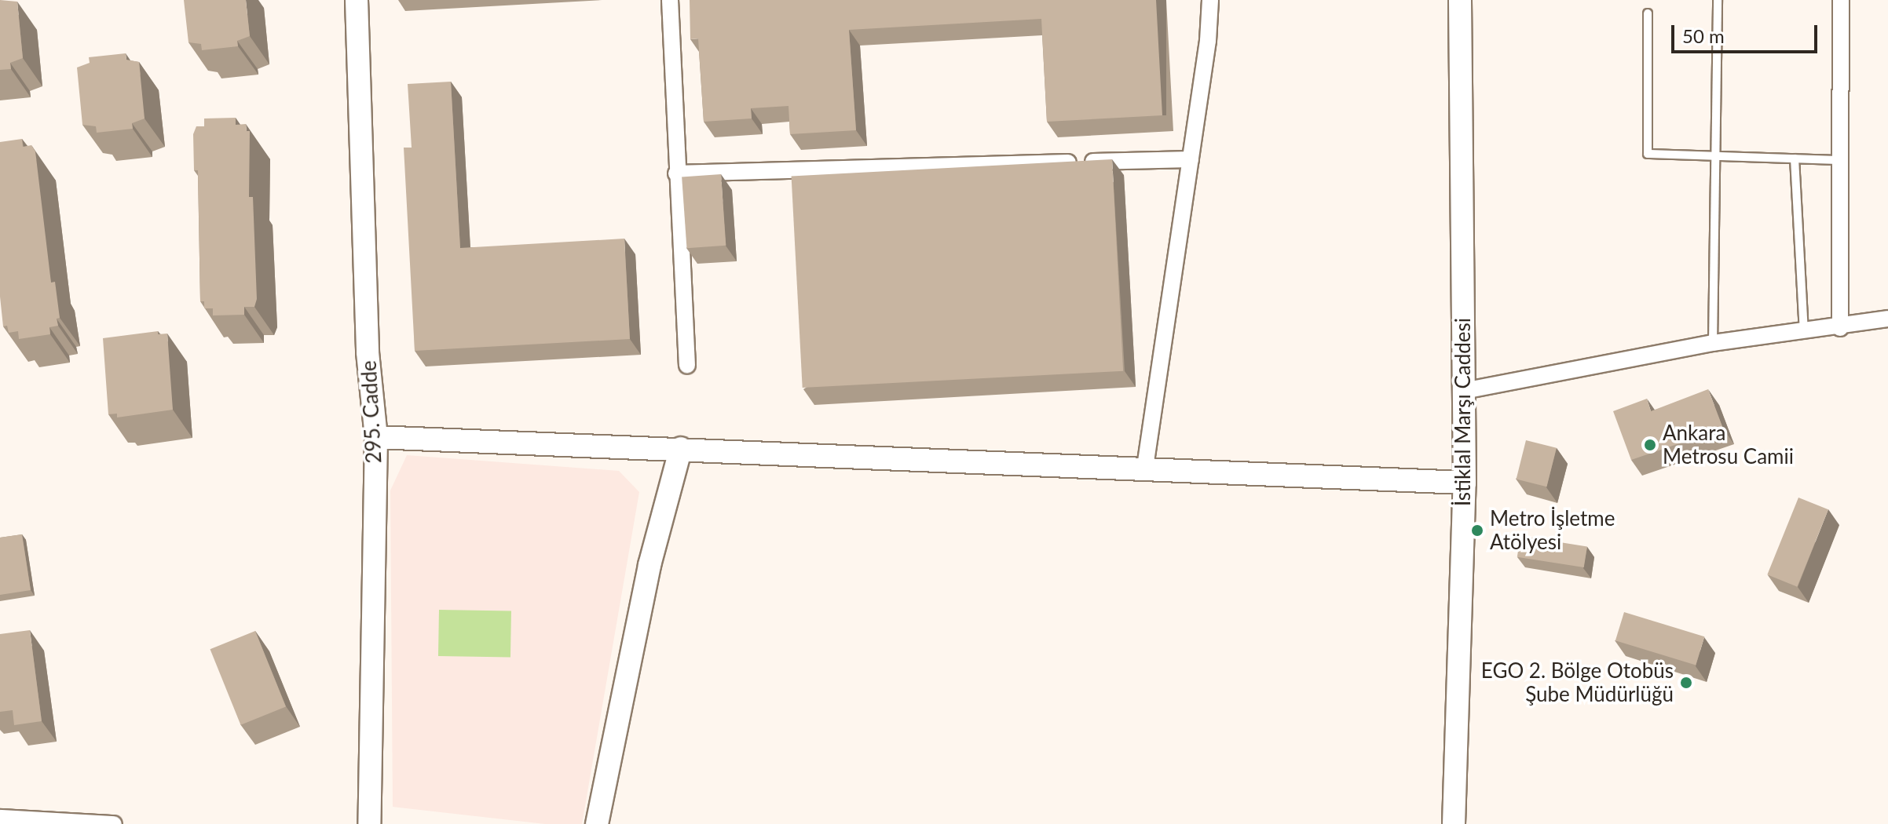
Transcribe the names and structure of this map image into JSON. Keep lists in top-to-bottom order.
{
  "streets": {
    "street": ["295. Cadde", "İstiklal Marşı Caddesi"]
  },
  "places": ["Ankara Metrosu Camii", "Metro İşletme Atölyesi", "EGO 2. Bölge Otobüs Şube Müdürlüğü"],
  "scale_bar": "50 m"
}
